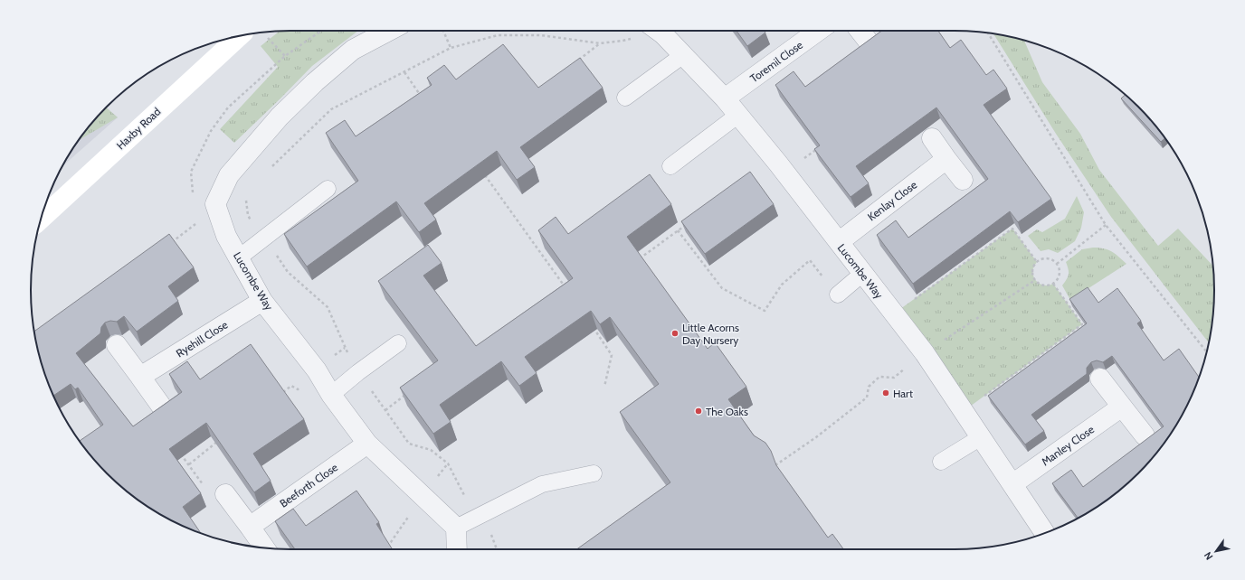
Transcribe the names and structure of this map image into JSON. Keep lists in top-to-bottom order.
{
  "streets": {
    "street": [
      "Toremil Close",
      "Haxby Road",
      "Kenlay Close",
      "Lucombe Way",
      "Ryehill Close",
      "Manley Close",
      "Beeforth Close"
    ]
  },
  "crossings": [
    ["Toremil Close", "Lucombe Way"],
    ["Kenlay Close", "Lucombe Way"],
    ["Lucombe Way", "Ryehill Close"],
    ["Lucombe Way", "Manley Close"],
    ["Lucombe Way", "Beeforth Close"]
  ],
  "places": ["Little Acorns Day Nursery", "Hart", "The Oaks"],
  "north": "bottom left"
}
